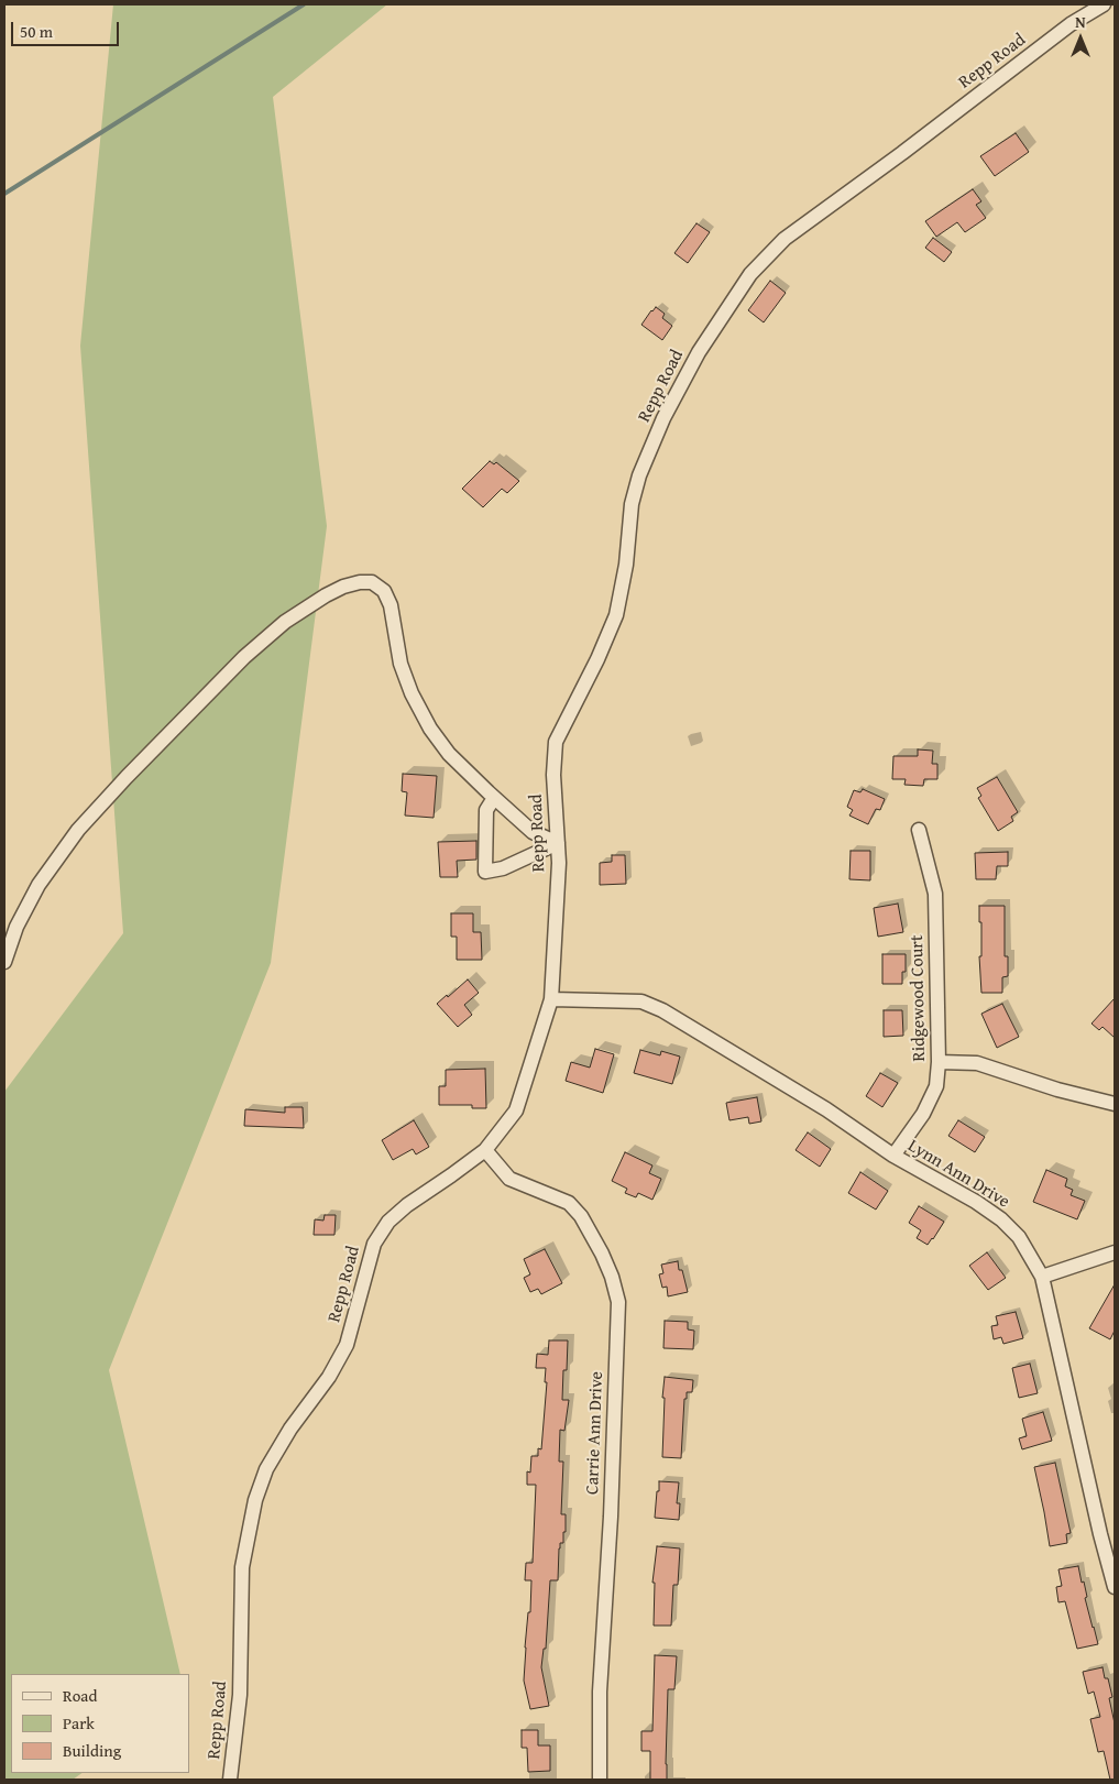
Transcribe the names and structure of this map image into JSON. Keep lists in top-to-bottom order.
{
  "streets": {
    "street": [
      "Repp Road",
      "Ridgewood Court",
      "Lynn Ann Drive",
      "Carrie Ann Drive"
    ]
  },
  "crossings": [
    ["Repp Road", "Lynn Ann Drive"],
    ["Repp Road", "Carrie Ann Drive"],
    ["Ridgewood Court", "Lynn Ann Drive"]
  ],
  "legend": ["Road", "Park", "Building"],
  "scale_bar": "50 m",
  "north": "top"
}
